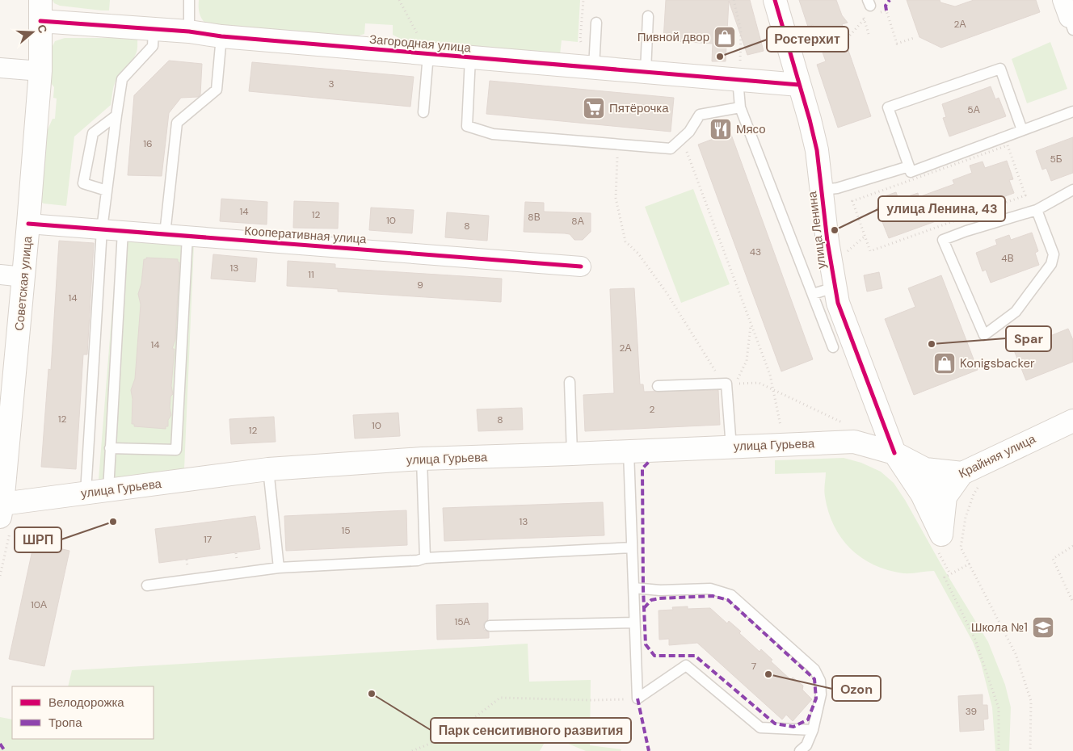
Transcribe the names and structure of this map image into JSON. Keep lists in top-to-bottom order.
{
  "streets": {
    "street": [
      "Загородная улица",
      "улица Ленина",
      "Кооперативная улица",
      "Советская улица",
      "улица Гурьева",
      "Крайняя улица"
    ]
  },
  "crossings": [
    ["Загородная улица", "улица Ленина"],
    ["Загородная улица", "Советская улица"],
    ["улица Ленина", "улица Гурьева"],
    ["улица Ленина", "Крайняя улица"],
    ["Кооперативная улица", "Советская улица"],
    ["Советская улица", "улица Гурьева"],
    ["улица Гурьева", "Крайняя улица"]
  ],
  "places": {
    "shop": ["Пивной двор", "Konigsbacker"],
    "other": [
      "Ростерхит",
      "улица Ленина, 43",
      "Spar",
      "ШРП",
      "Ozon",
      "Парк сенситивного развития"
    ],
    "supermarket": ["Пятёрочка"],
    "restaurant": ["Мясо"],
    "school or university": ["Школа №1"]
  },
  "house_numbers": [
    "2А",
    "3",
    "5А",
    "16",
    "5Б",
    "14",
    "12",
    "8В",
    "10",
    "8А",
    "8",
    "43",
    "4В",
    "13",
    "11",
    "9",
    "14",
    "14",
    "2А",
    "2",
    "12",
    "8",
    "10",
    "12",
    "13",
    "15",
    "17",
    "10А",
    "15А",
    "7",
    "39"
  ],
  "legend": ["Велодорожка", "Тропа"],
  "north": "right"
}
